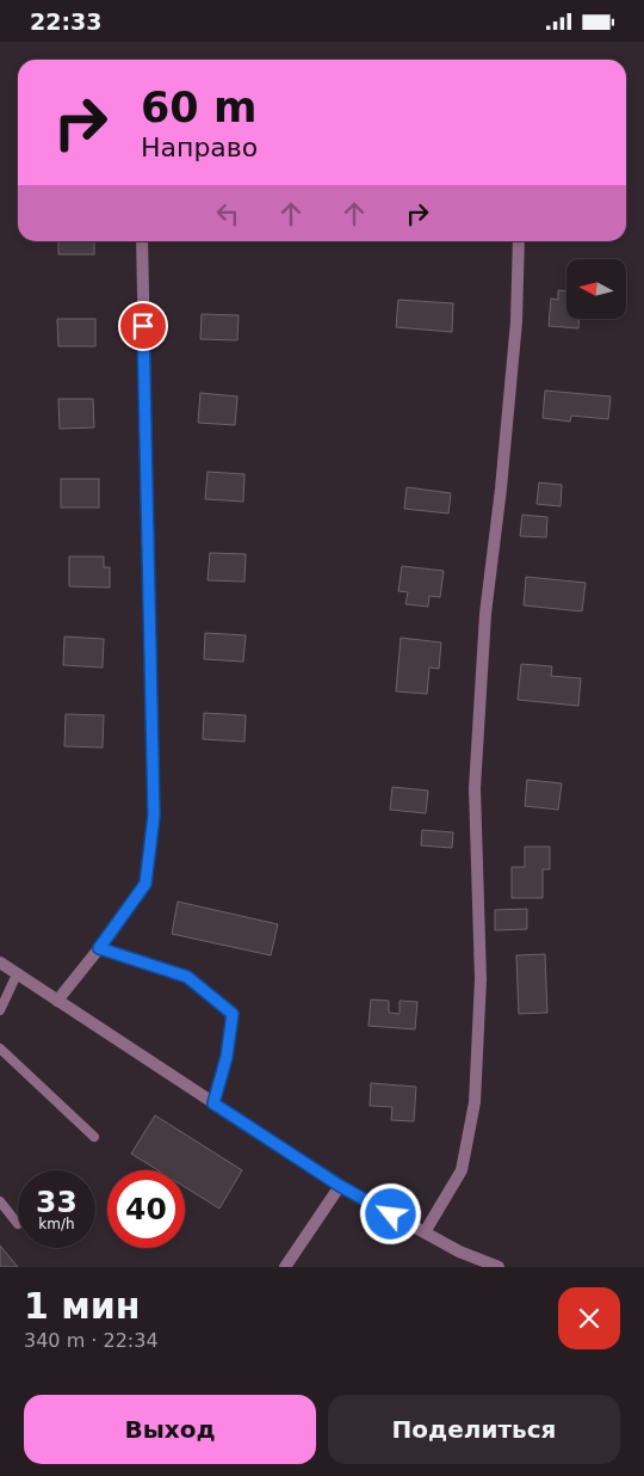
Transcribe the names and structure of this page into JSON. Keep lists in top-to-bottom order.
{
  "north": "left",
  "page": {
    "status": "22:33",
    "turn": ["60 m", "Направо"],
    "speed": "33 km/h",
    "limit": "40",
    "heading": ["1 мин", "340 m · 22:34"],
    "buttons": ["Выход", "Поделиться"]
  }
}
